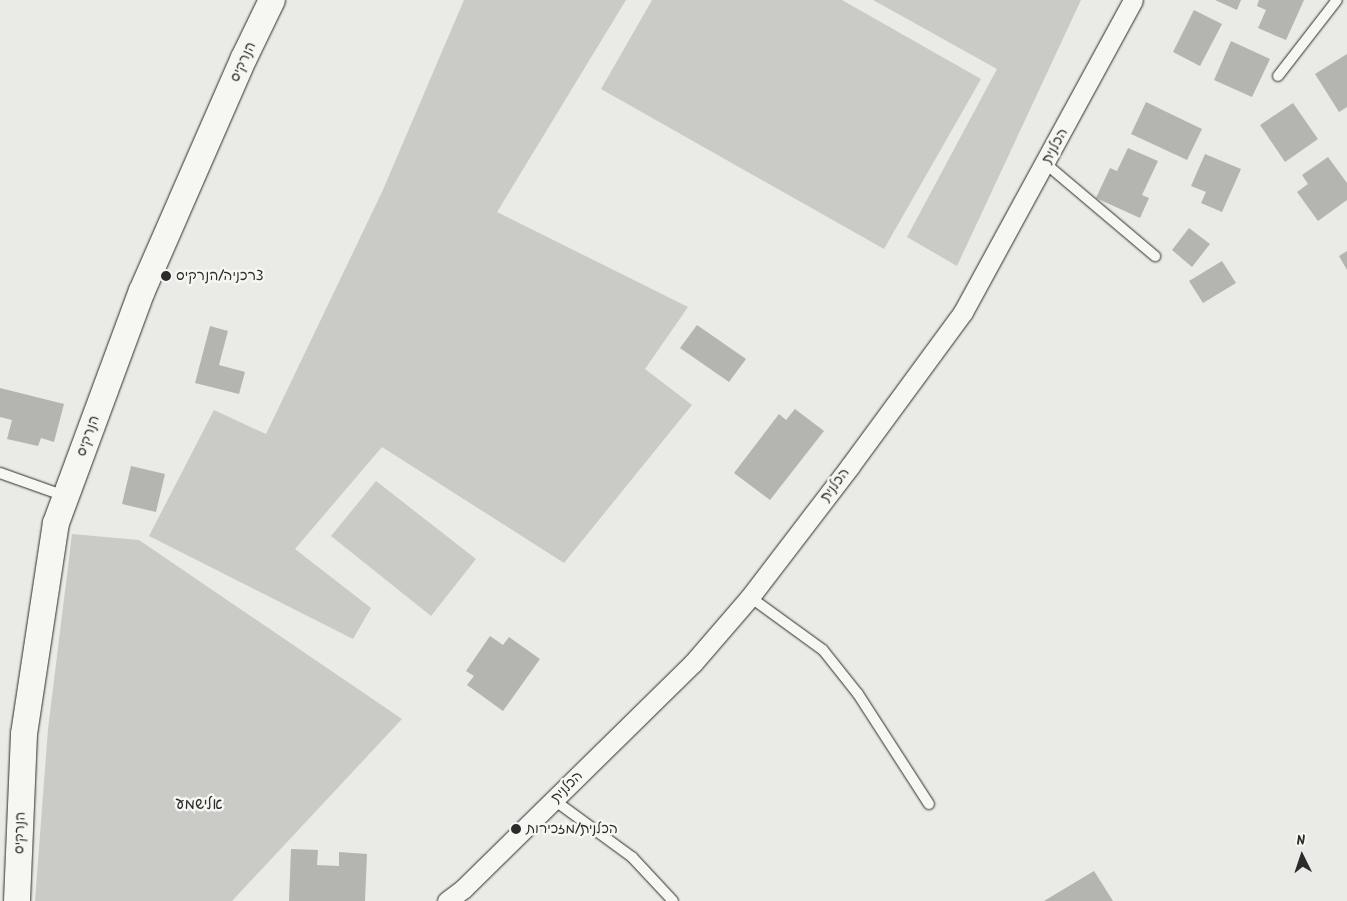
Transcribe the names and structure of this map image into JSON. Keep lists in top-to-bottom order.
{
  "streets": {
    "street": ["הנרקיס", "הכלנית"]
  },
  "districts": ["אלישמע"],
  "places": ["צרכניה/הנרקיס", "הכלנית/מזכירות"],
  "north": "top"
}
